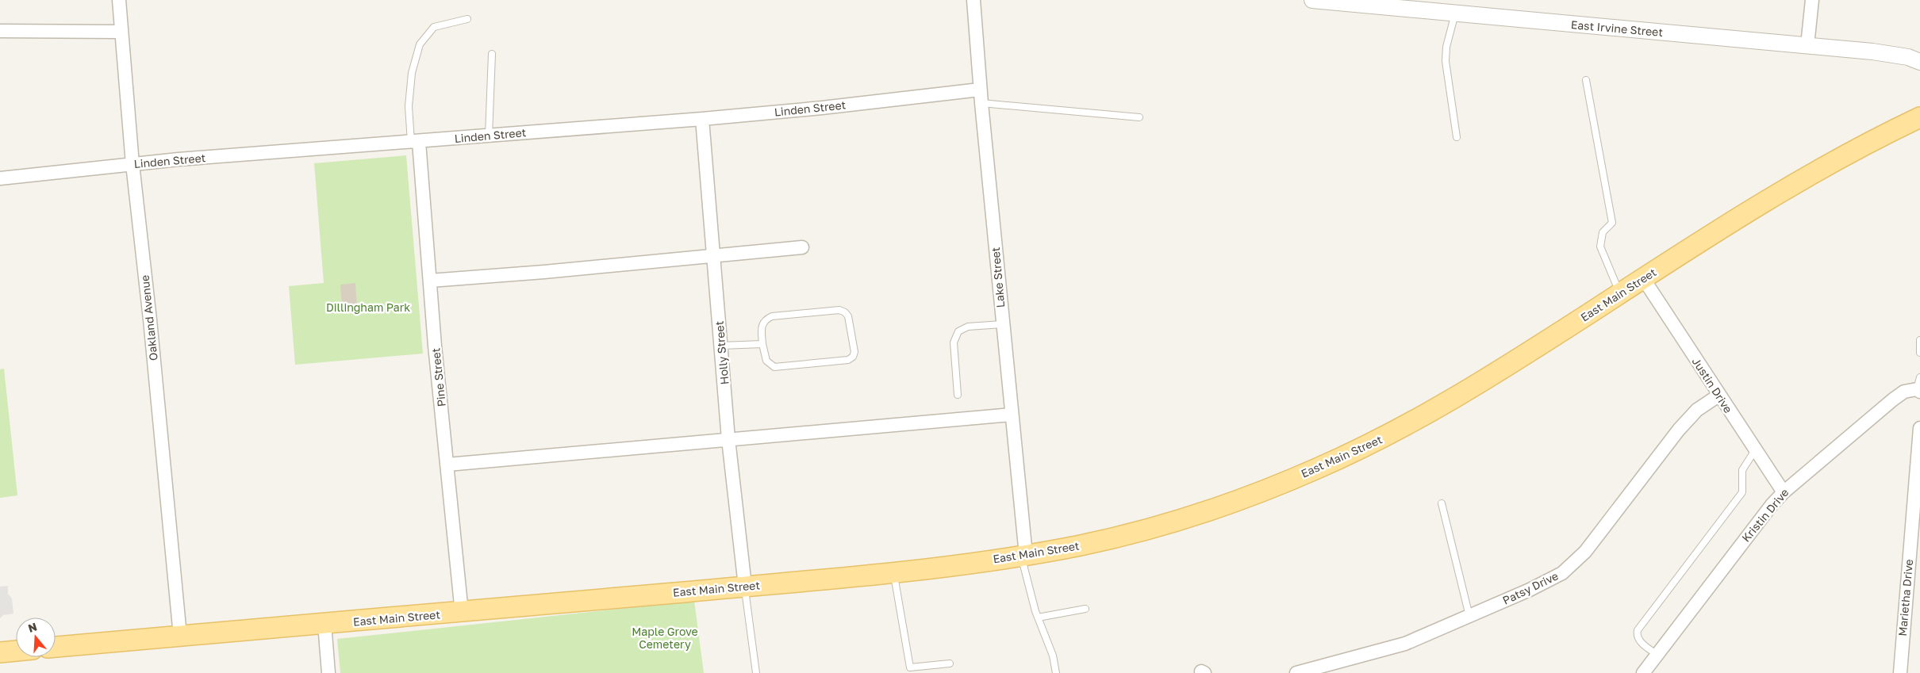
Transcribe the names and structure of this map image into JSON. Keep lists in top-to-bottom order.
{
  "streets": {
    "main road": ["East Main Street"],
    "street": [
      "East Irvine Street",
      "Linden Street",
      "Lake Street",
      "Oakland Avenue",
      "Holly Street",
      "Pine Street",
      "Justin Drive",
      "Kristin Drive",
      "Patsy Drive",
      "Marietha Drive"
    ]
  },
  "crossings": [
    ["Linden Street", "Lake Street"],
    ["Linden Street", "Oakland Avenue"],
    ["Linden Street", "Holly Street"],
    ["Linden Street", "Pine Street"],
    ["Lake Street", "East Main Street"],
    ["East Main Street", "Oakland Avenue"],
    ["East Main Street", "Holly Street"],
    ["East Main Street", "Pine Street"],
    ["East Main Street", "Justin Drive"],
    ["Justin Drive", "Kristin Drive"],
    ["Justin Drive", "Patsy Drive"]
  ],
  "parks": ["Dillingham Park", "Maple Grove Cemetery"],
  "north": "top"
}
